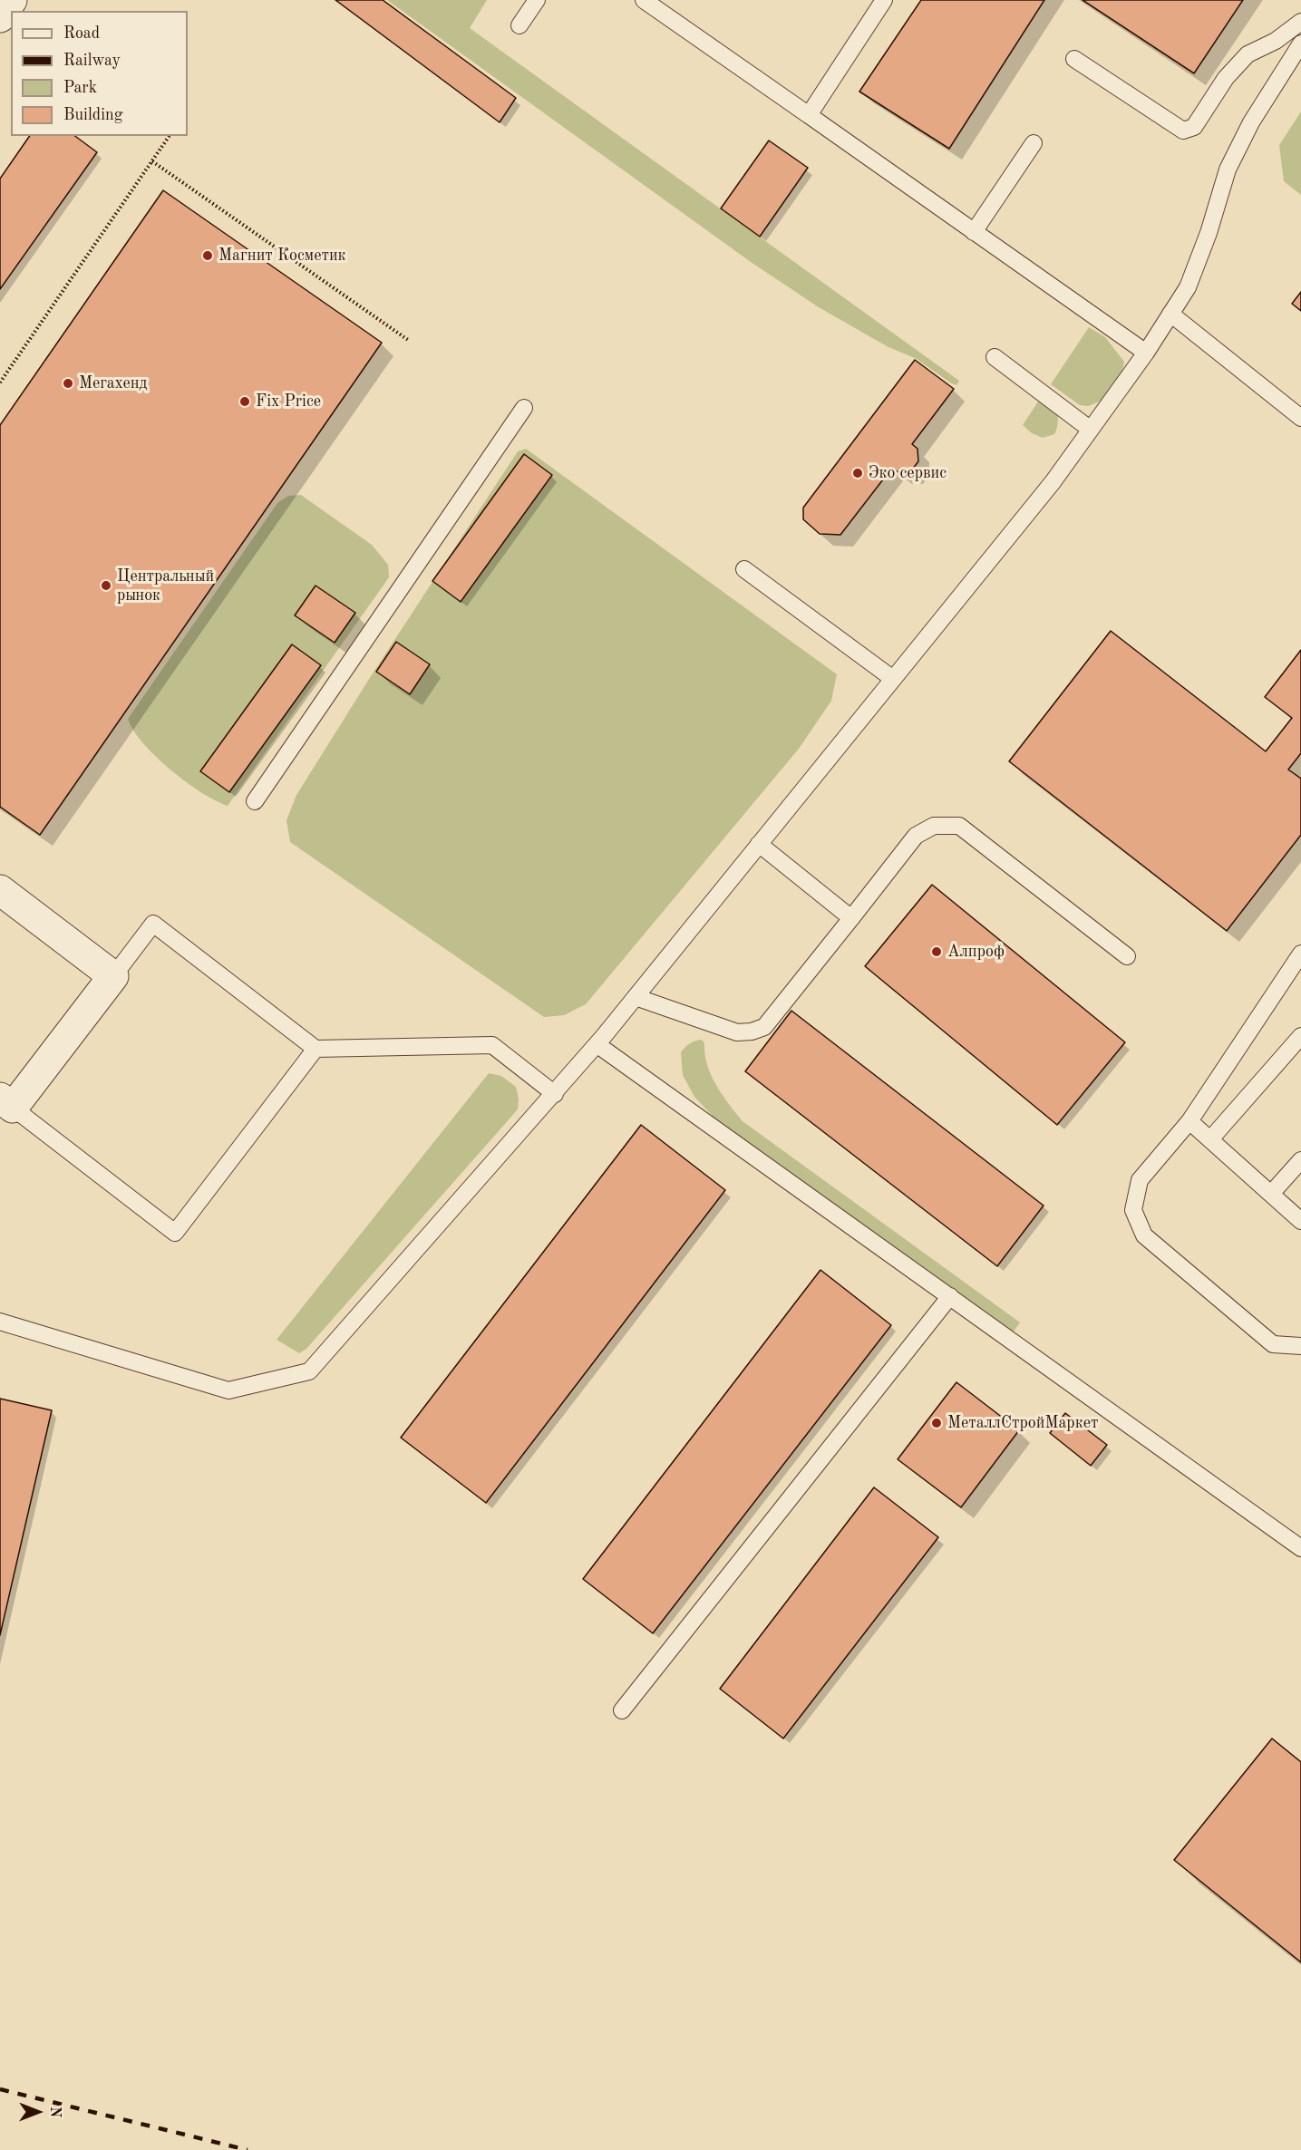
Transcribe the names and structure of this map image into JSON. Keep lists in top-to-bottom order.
{
  "places": [
    "Магнит Косметик",
    "Мегахенд",
    "Fix Price",
    "Эко сервис",
    "Центральный рынок",
    "Алпроф",
    "МеталлСтройМаркет"
  ],
  "legend": [
    "Road",
    "Railway",
    "Park",
    "Building"
  ],
  "north": "right"
}
